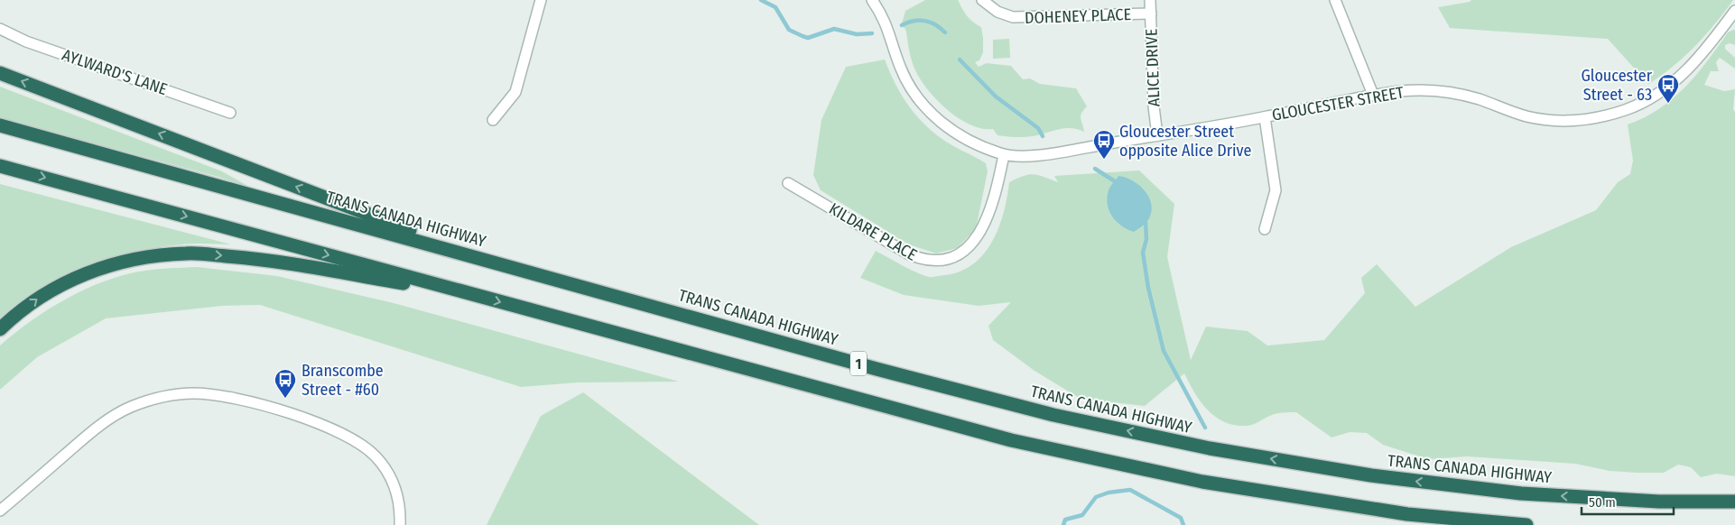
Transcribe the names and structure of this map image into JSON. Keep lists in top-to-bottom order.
{
  "streets": {
    "highway": ["TRANS CANADA HIGHWAY", "1"],
    "street": [
      "DOHENEY PLACE",
      "ALICE DRIVE",
      "AYLWARD'S LANE",
      "GLOUCESTER STREET",
      "KILDARE PLACE"
    ]
  },
  "crossings": [
    ["DOHENEY PLACE", "ALICE DRIVE"],
    ["ALICE DRIVE", "GLOUCESTER STREET"],
    ["GLOUCESTER STREET", "KILDARE PLACE"]
  ],
  "places": {
    "bus stop": ["Gloucester Street - 63", "Gloucester Street opposite Alice Drive", "Branscombe Street - #60"]
  },
  "scale_bar": "50 m"
}
